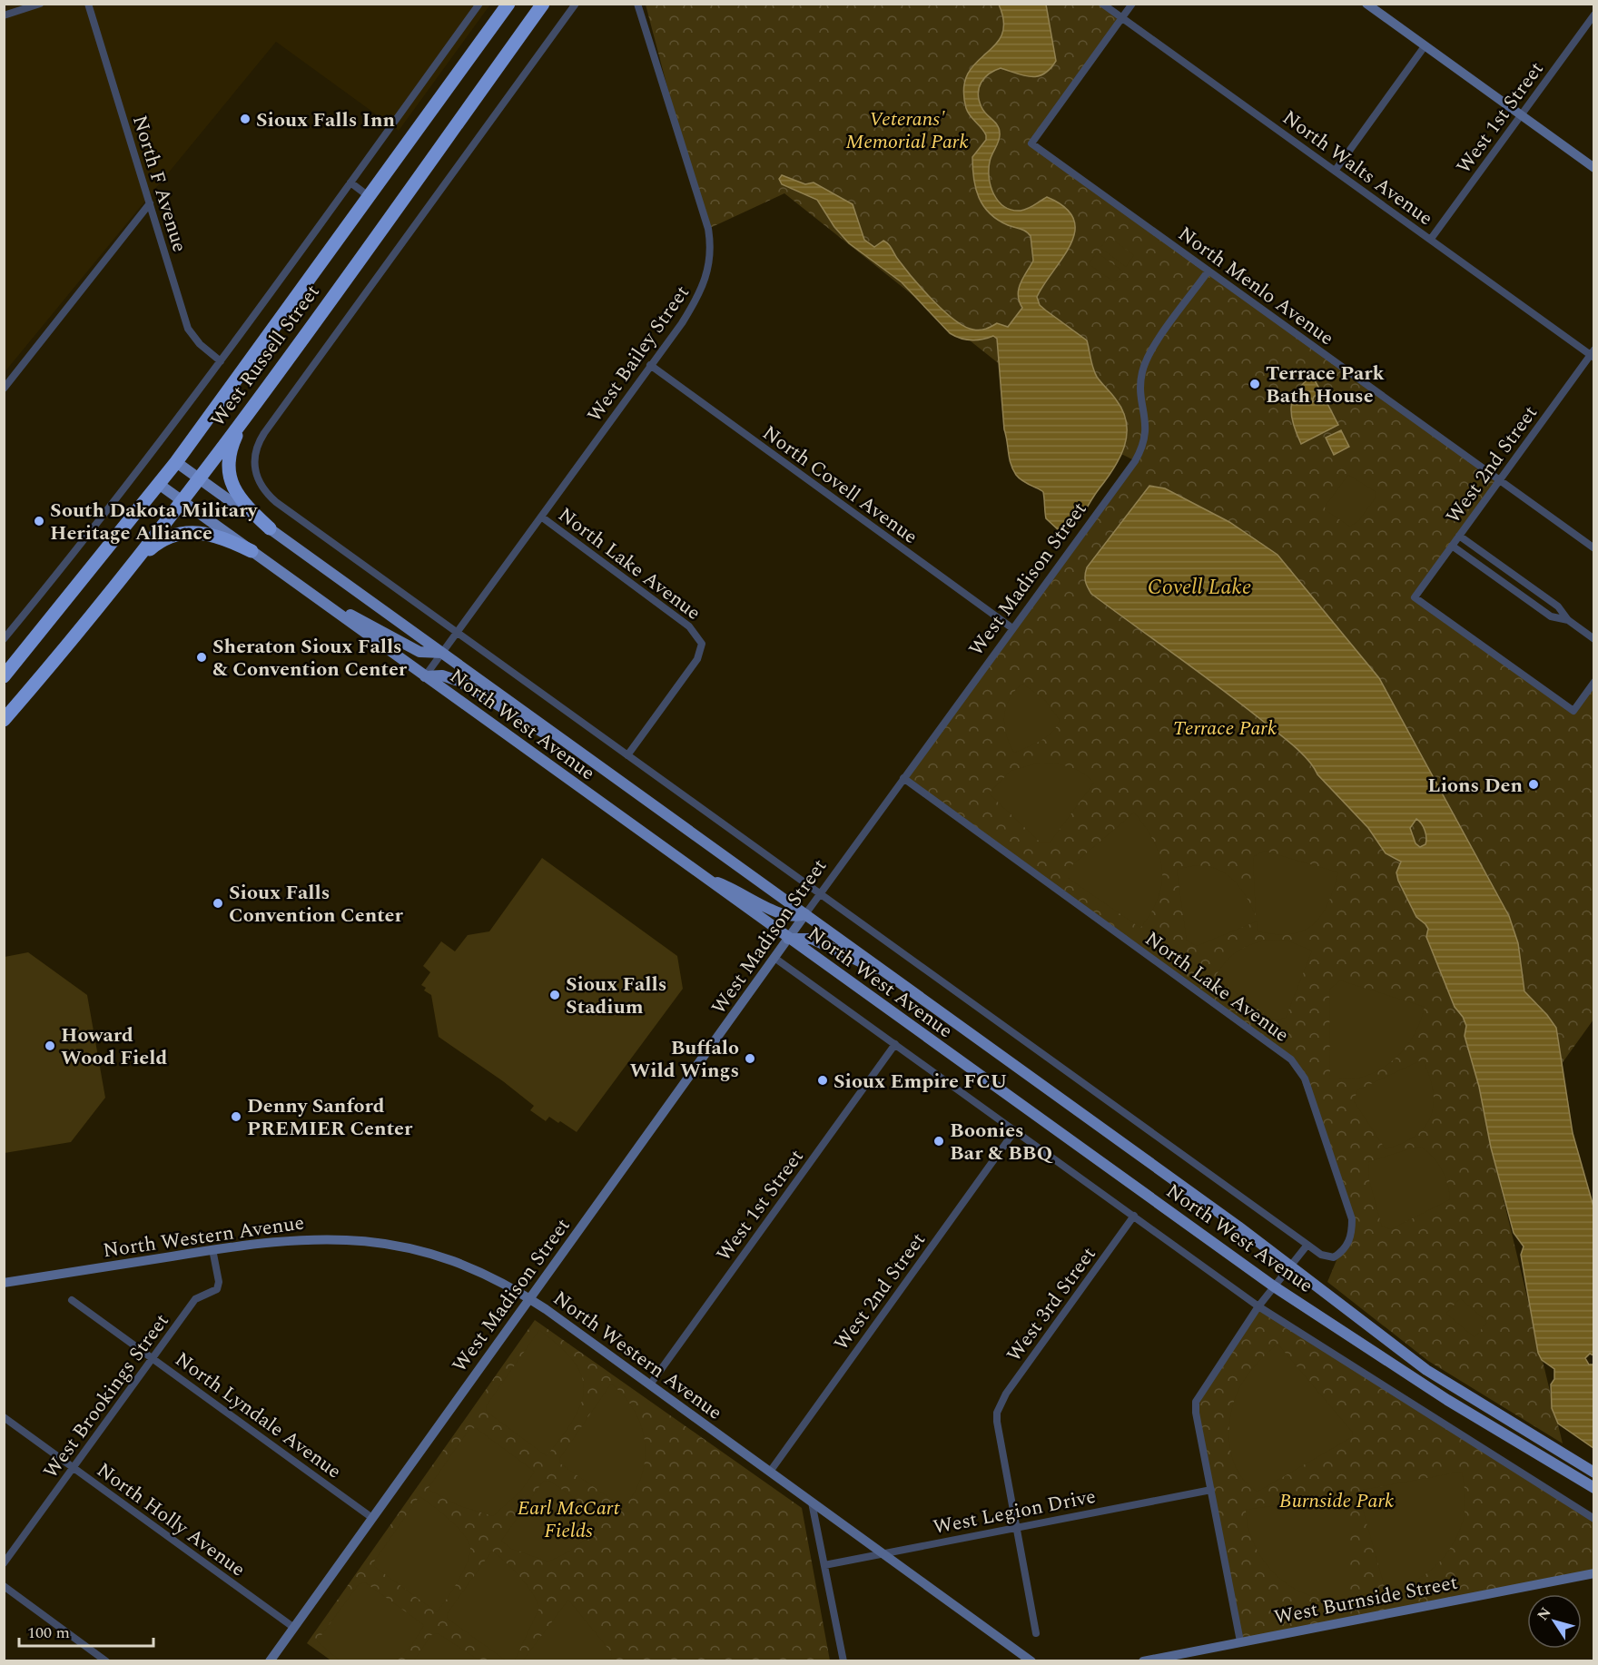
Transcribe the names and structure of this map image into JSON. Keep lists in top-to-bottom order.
{
  "streets": {
    "highway": ["West Russell Street"],
    "main road": ["North West Avenue"],
    "street": [
      "West 1st Street",
      "North Walts Avenue",
      "North F Avenue",
      "North Menlo Avenue",
      "West Bailey Street",
      "West 2nd Street",
      "North Covell Avenue",
      "North Lake Avenue",
      "West Madison Street",
      "North Western Avenue",
      "West 3rd Street",
      "West Brookings Street",
      "North Lyndale Avenue",
      "West Legion Drive",
      "North Holly Avenue",
      "West Burnside Street"
    ]
  },
  "crossings": [
    ["West 1st Street", "North Walts Avenue"],
    ["West 1st Street", "North West Avenue"],
    ["West 1st Street", "North Western Avenue"],
    ["North Walts Avenue", "North Menlo Avenue"],
    ["North Walts Avenue", "West 2nd Street"],
    ["North F Avenue", "West Russell Street"],
    ["North Menlo Avenue", "West 2nd Street"],
    ["North Menlo Avenue", "West Madison Street"],
    ["West Bailey Street", "North Covell Avenue"],
    ["West Bailey Street", "North Lake Avenue"],
    ["West Bailey Street", "North West Avenue"],
    ["West Russell Street", "North West Avenue"],
    ["West 2nd Street", "North West Avenue"],
    ["West 2nd Street", "North Western Avenue"],
    ["North Covell Avenue", "West Madison Street"],
    ["North Lake Avenue", "West Madison Street"],
    ["North Lake Avenue", "North West Avenue"],
    ["West Madison Street", "North West Avenue"],
    ["West Madison Street", "North Western Avenue"],
    ["West Madison Street", "North Lyndale Avenue"],
    ["West Madison Street", "North Holly Avenue"],
    ["North West Avenue", "West 3rd Street"],
    ["North Western Avenue", "West Brookings Street"],
    ["North Western Avenue", "West Legion Drive"],
    ["West 3rd Street", "West Legion Drive"],
    ["West Brookings Street", "North Lyndale Avenue"],
    ["West Brookings Street", "North Holly Avenue"]
  ],
  "water": ["Covell Lake"],
  "parks": [
    "Veterans' Memorial Park",
    "Terrace Park",
    "Burnside Park",
    "Earl McCart Fields"
  ],
  "places": [
    "Sioux Falls Inn",
    "Terrace Park Bath House",
    "South Dakota Military Heritage Alliance",
    "Sheraton Sioux Falls & Convention Center",
    "Lions Den",
    "Sioux Falls Convention Center",
    "Sioux Falls Stadium",
    "Howard Wood Field",
    "Buffalo Wild Wings",
    "Sioux Empire FCU",
    "Denny Sanford PREMIER Center",
    "Boonies Bar & BBQ"
  ],
  "scale_bar": "100 m",
  "north": "top left"
}
